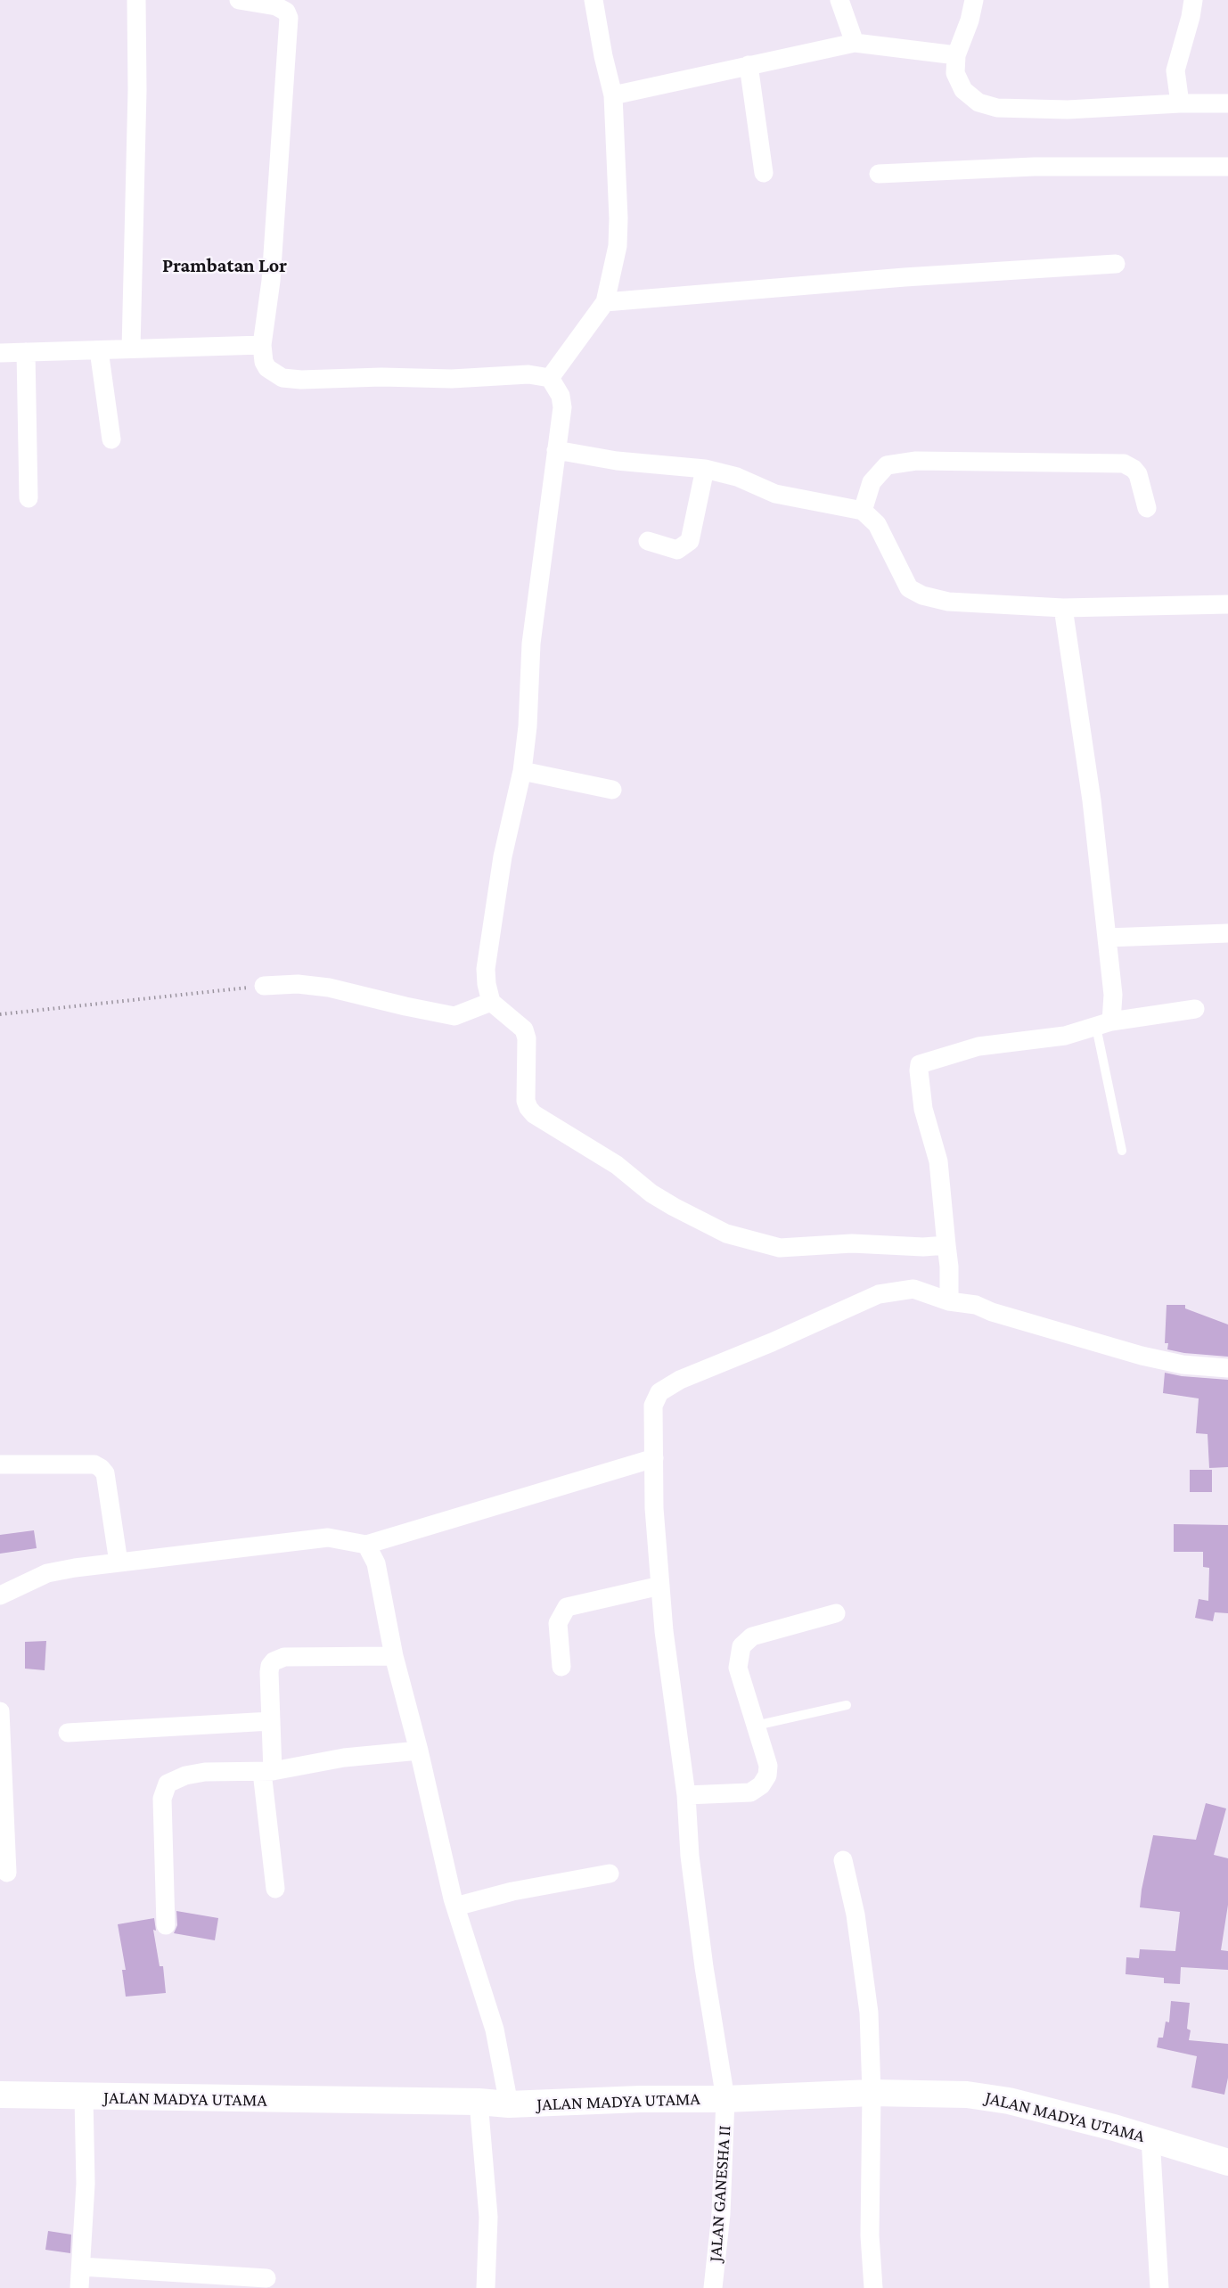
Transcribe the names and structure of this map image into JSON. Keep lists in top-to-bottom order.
{
  "streets": {
    "street": ["JALAN MADYA UTAMA", "JALAN GANESHA II"]
  },
  "crossings": [
    ["JALAN MADYA UTAMA", "JALAN GANESHA II"]
  ],
  "districts": ["Prambatan Lor"]
}
